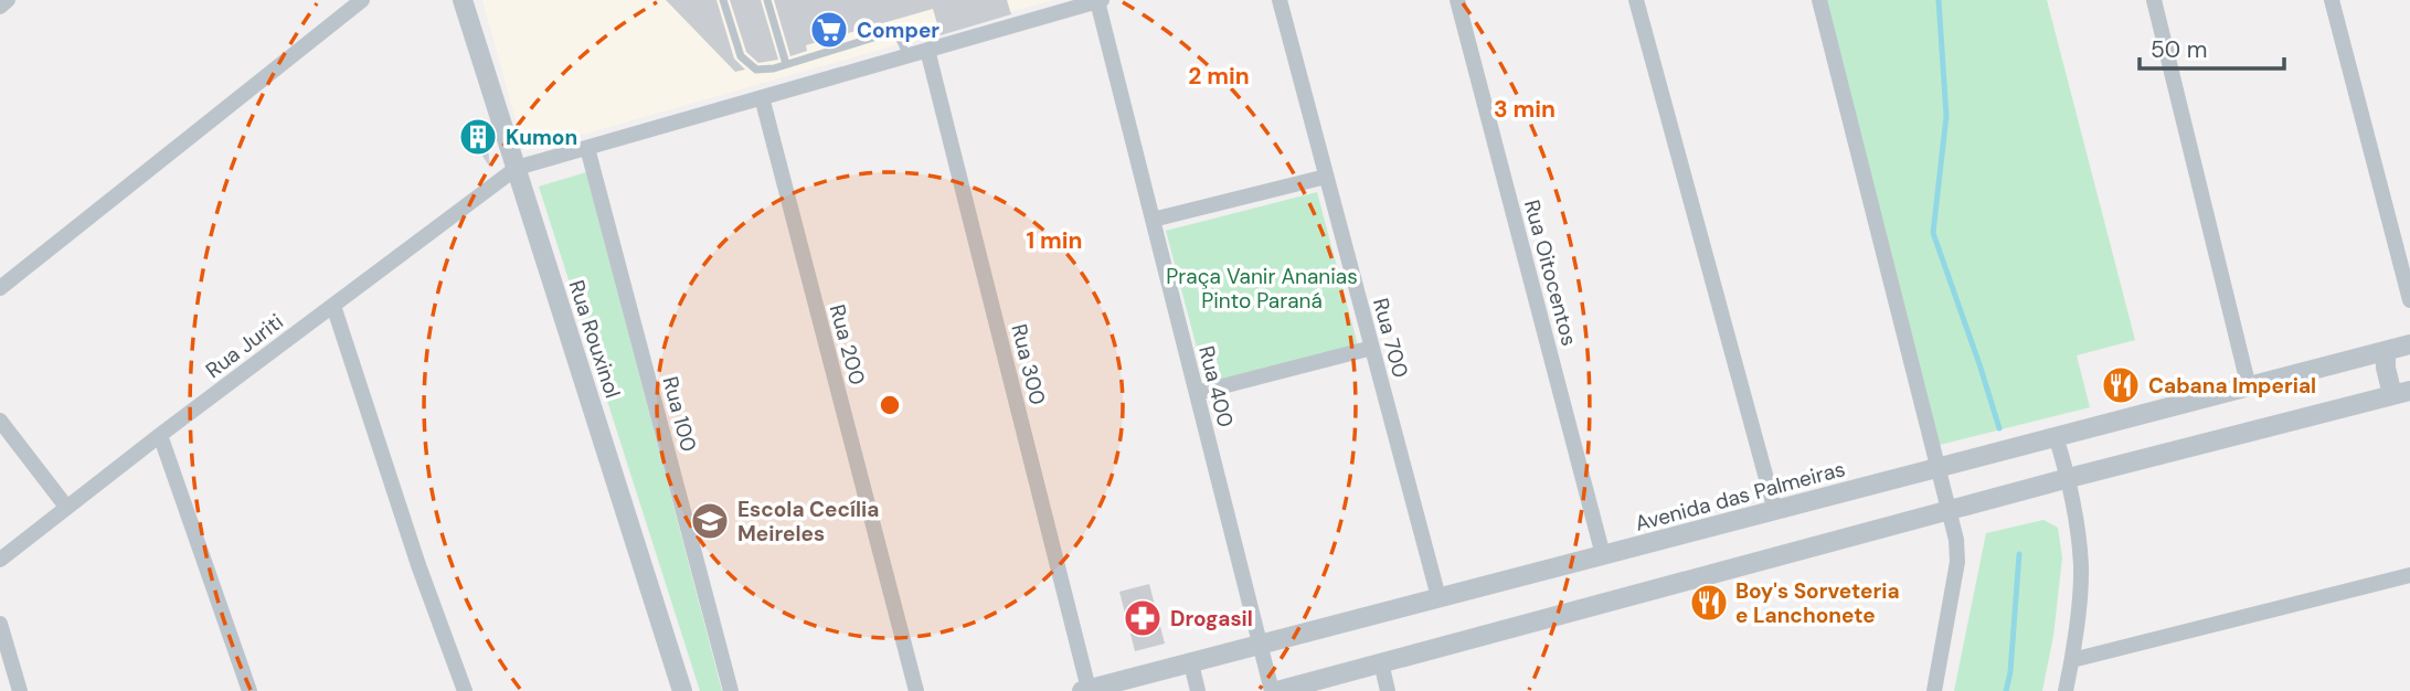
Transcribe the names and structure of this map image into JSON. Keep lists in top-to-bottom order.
{
  "streets": {
    "street": [
      "Rua Oitocentos",
      "Rua 700",
      "Rua Rouxinol",
      "Rua 200",
      "Rua Juriti",
      "Rua 300",
      "Rua 400",
      "Rua 100",
      "Avenida das Palmeiras"
    ]
  },
  "crossings": [
    ["Rua Oitocentos", "Avenida das Palmeiras"],
    ["Rua 700", "Avenida das Palmeiras"],
    ["Rua Rouxinol", "Rua Juriti"],
    ["Rua 300", "Avenida das Palmeiras"],
    ["Rua 400", "Avenida das Palmeiras"]
  ],
  "parks": ["Praça Vanir Ananias Pinto Paraná"],
  "places": {
    "supermarket": ["Comper"],
    "building": ["Kumon"],
    "restaurant": ["Cabana Imperial", "Boy's Sorveteria e Lanchonete"],
    "school or university": ["Escola Cecília Meireles"],
    "pharmacy": ["Drogasil"]
  },
  "scale_bar": "50 m",
  "rings": ["2 min", "3 min", "1 min"]
}
